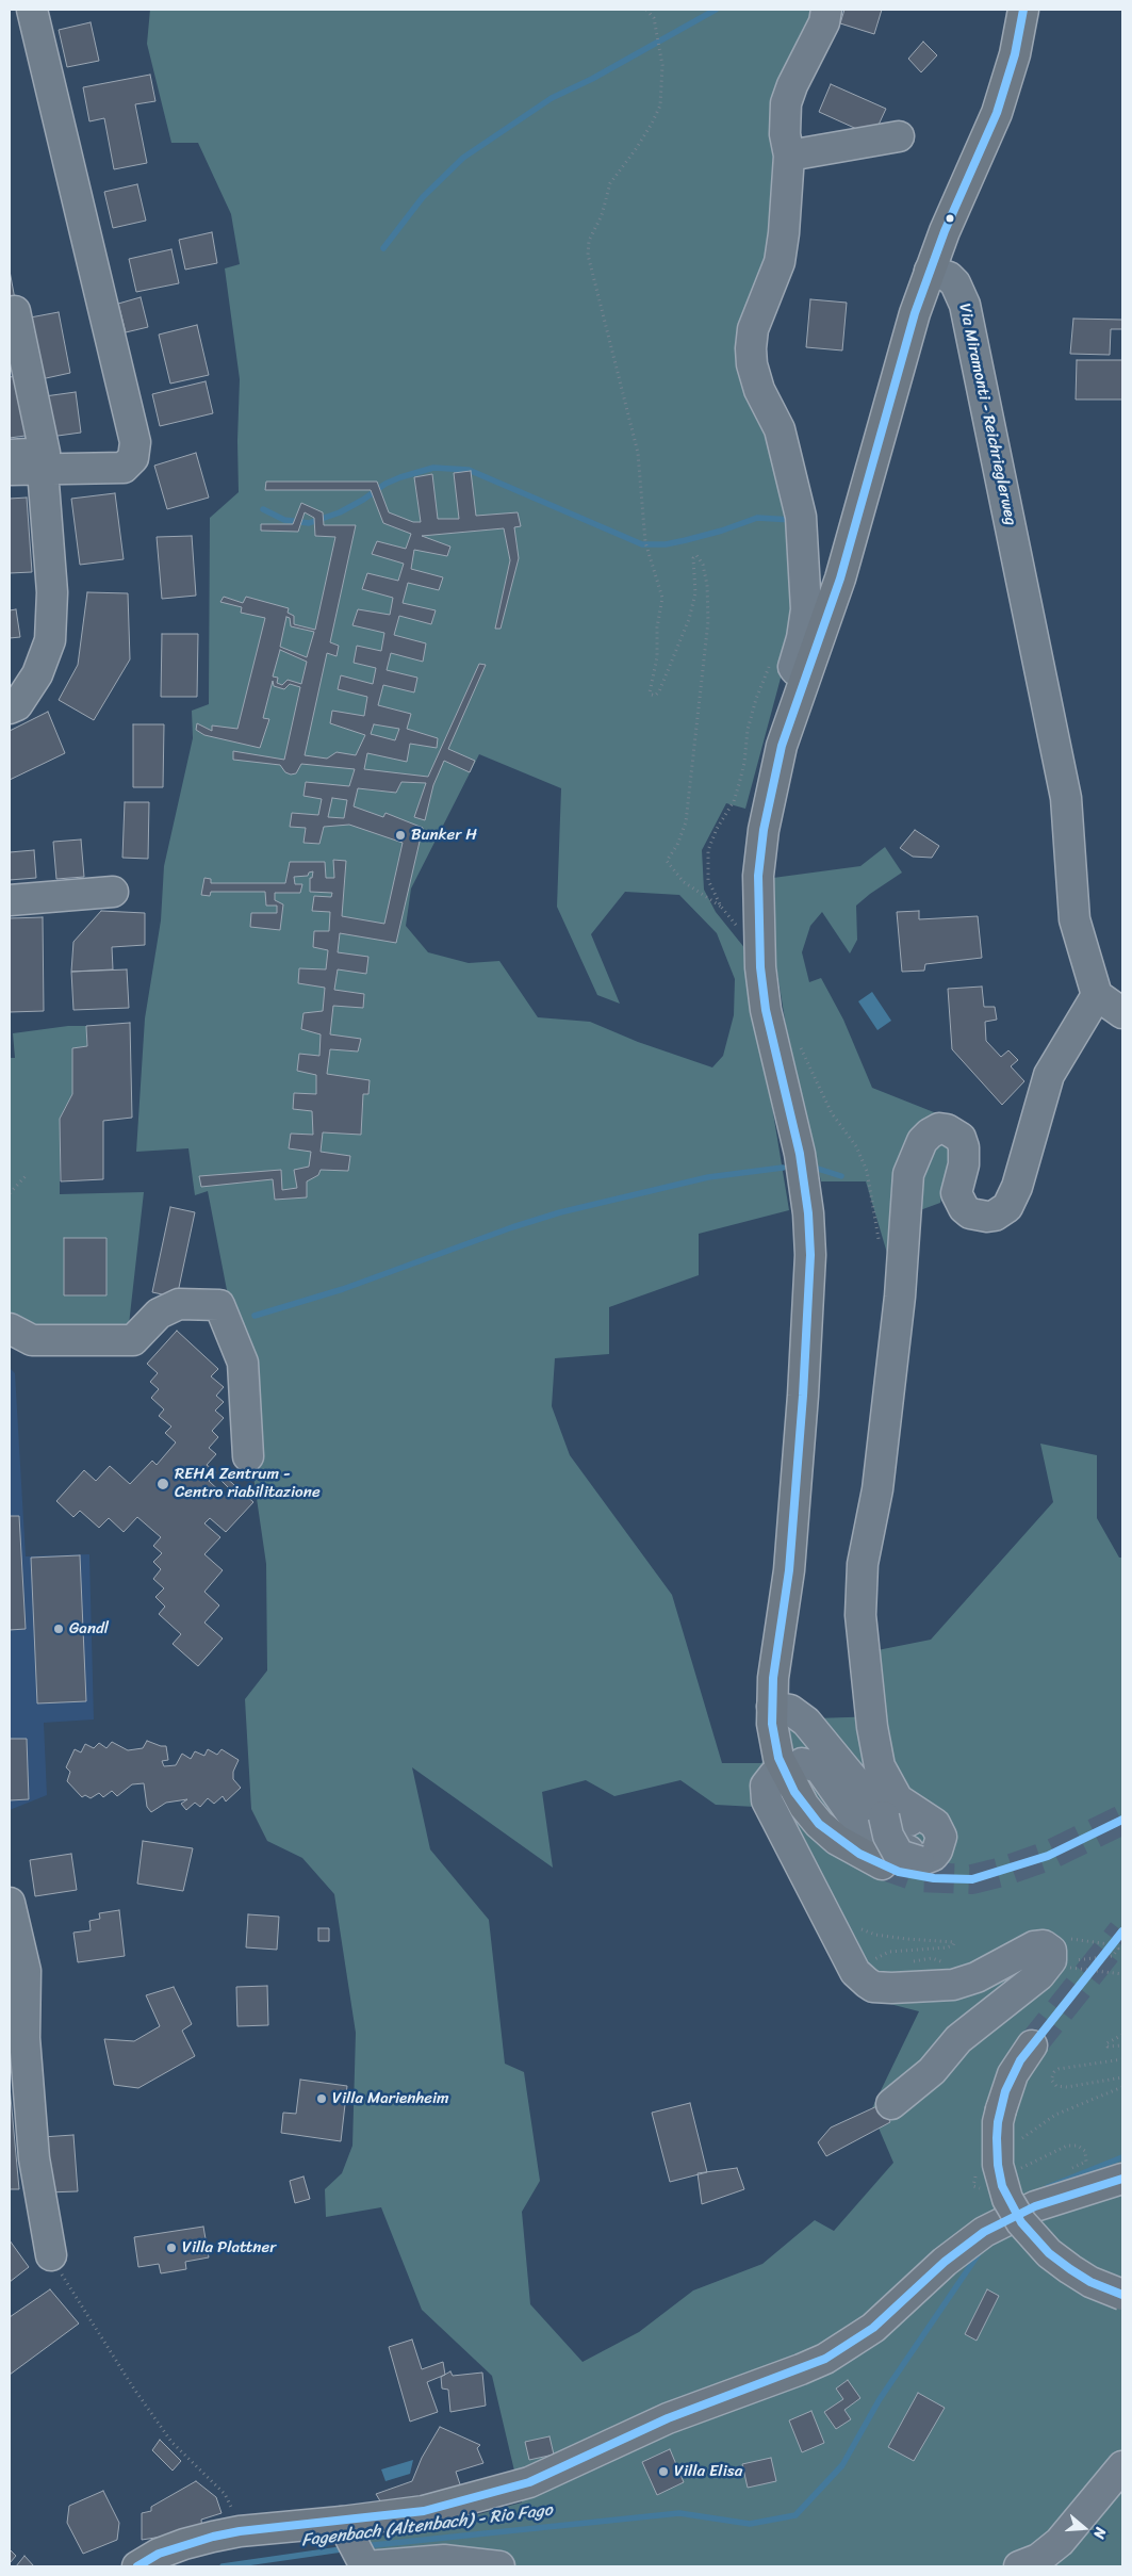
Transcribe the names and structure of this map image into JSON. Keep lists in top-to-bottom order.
{
  "streets": {
    "street": ["Via Miramonti - Reichrieglerweg"]
  },
  "water": ["Fagenbach (Altenbach) - Rio Fago"],
  "places": [
    "Bunker H",
    "REHA Zentrum - Centro riabilitazione",
    "Gandl",
    "Villa Marienheim",
    "Villa Plattner",
    "Villa Elisa"
  ],
  "north": "right"
}
